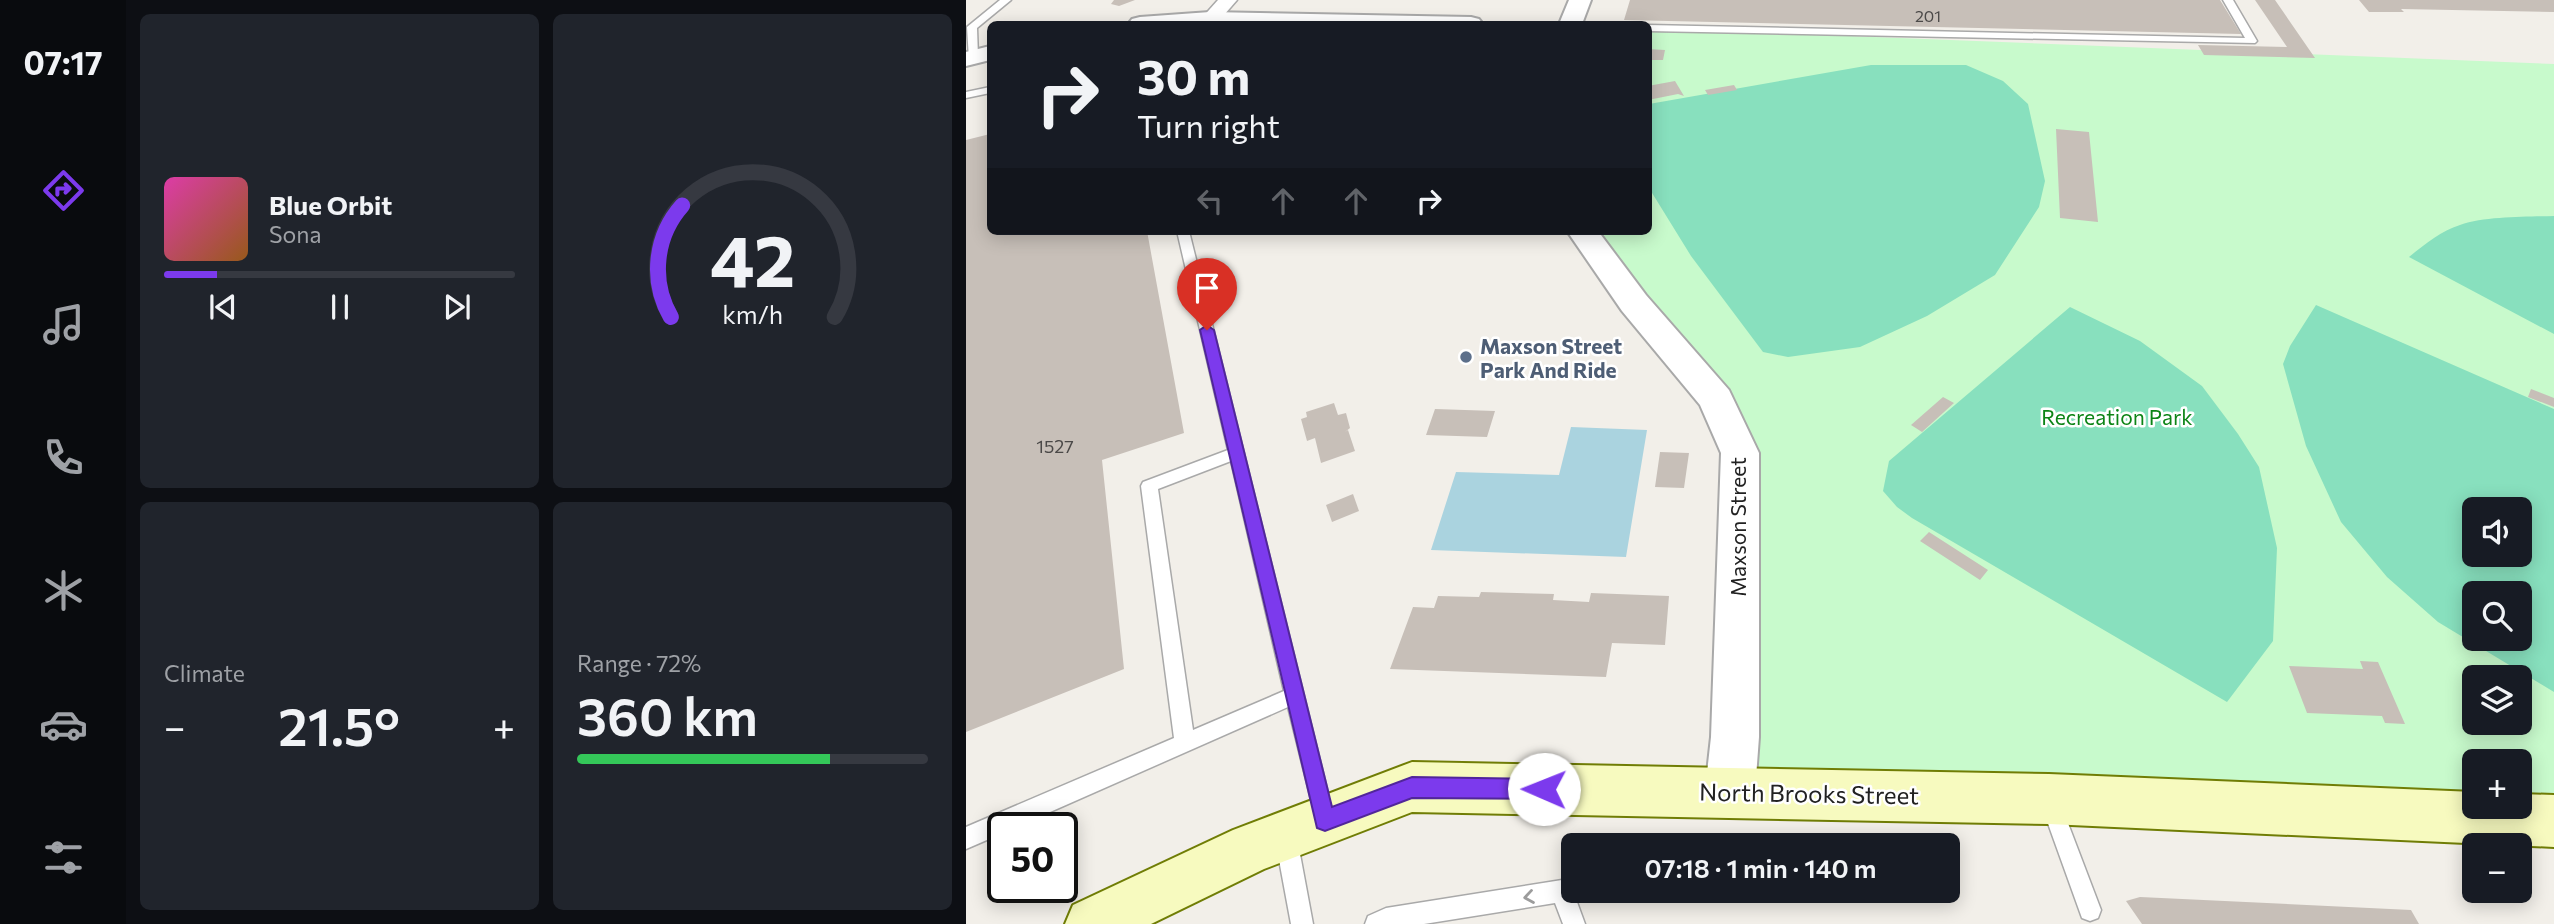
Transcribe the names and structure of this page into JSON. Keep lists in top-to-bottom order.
{
  "streets": {
    "main road": ["North Brooks Street"],
    "street": ["Maxson Street"]
  },
  "crossings": [
    ["Maxson Street", "North Brooks Street"]
  ],
  "parks": ["Recreation Park"],
  "places": ["Maxson Street Park And Ride"],
  "house_numbers": ["201", "1527"],
  "page": {
    "tabs": "07:17",
    "turn": ["30 m", "Turn right"],
    "song": ["Blue Orbit", "Sona"],
    "map_buttons": ["+", "−"],
    "tile": [
      "Climate",
      ["Range · 72%", "360 km"]
    ],
    "heat": ["−", "21.5°", "+"],
    "limit": "50",
    "trip": "07:18 · 1 min · 140 m",
    "gauge": ["42", "km/h"]
  }
}
